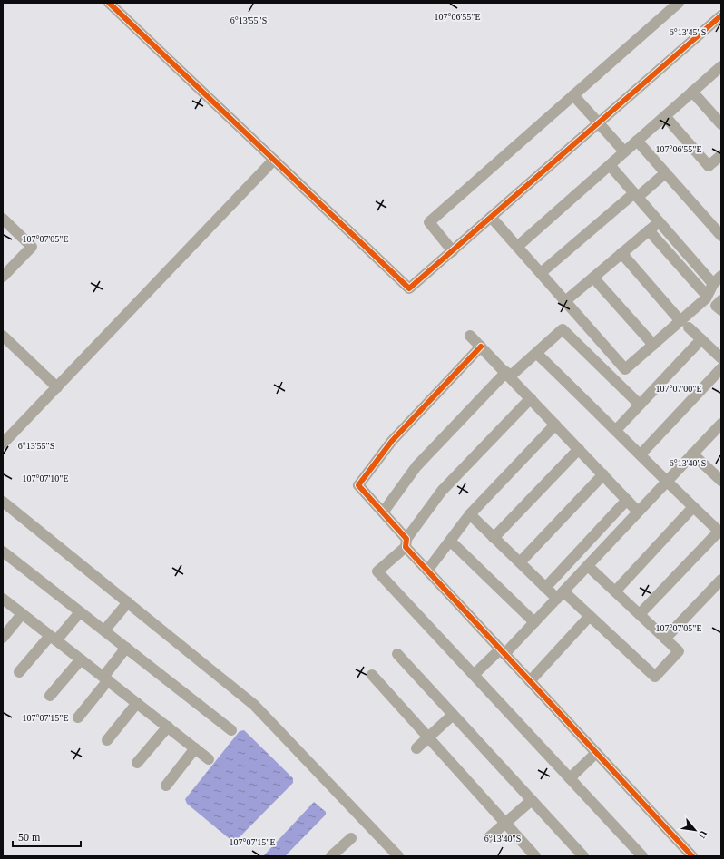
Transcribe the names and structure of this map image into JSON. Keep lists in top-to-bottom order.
{
  "scale_bar": "50 m",
  "north": "bottom right",
  "coordinates": [
    "107°06'55\"E",
    "6°13'55\"S",
    "6°13'45\"S",
    "107°07'05\"E",
    "107°07'00\"E",
    "6°13'40\"S",
    "107°07'10\"E",
    "107°07'15\"E"
  ]
}
